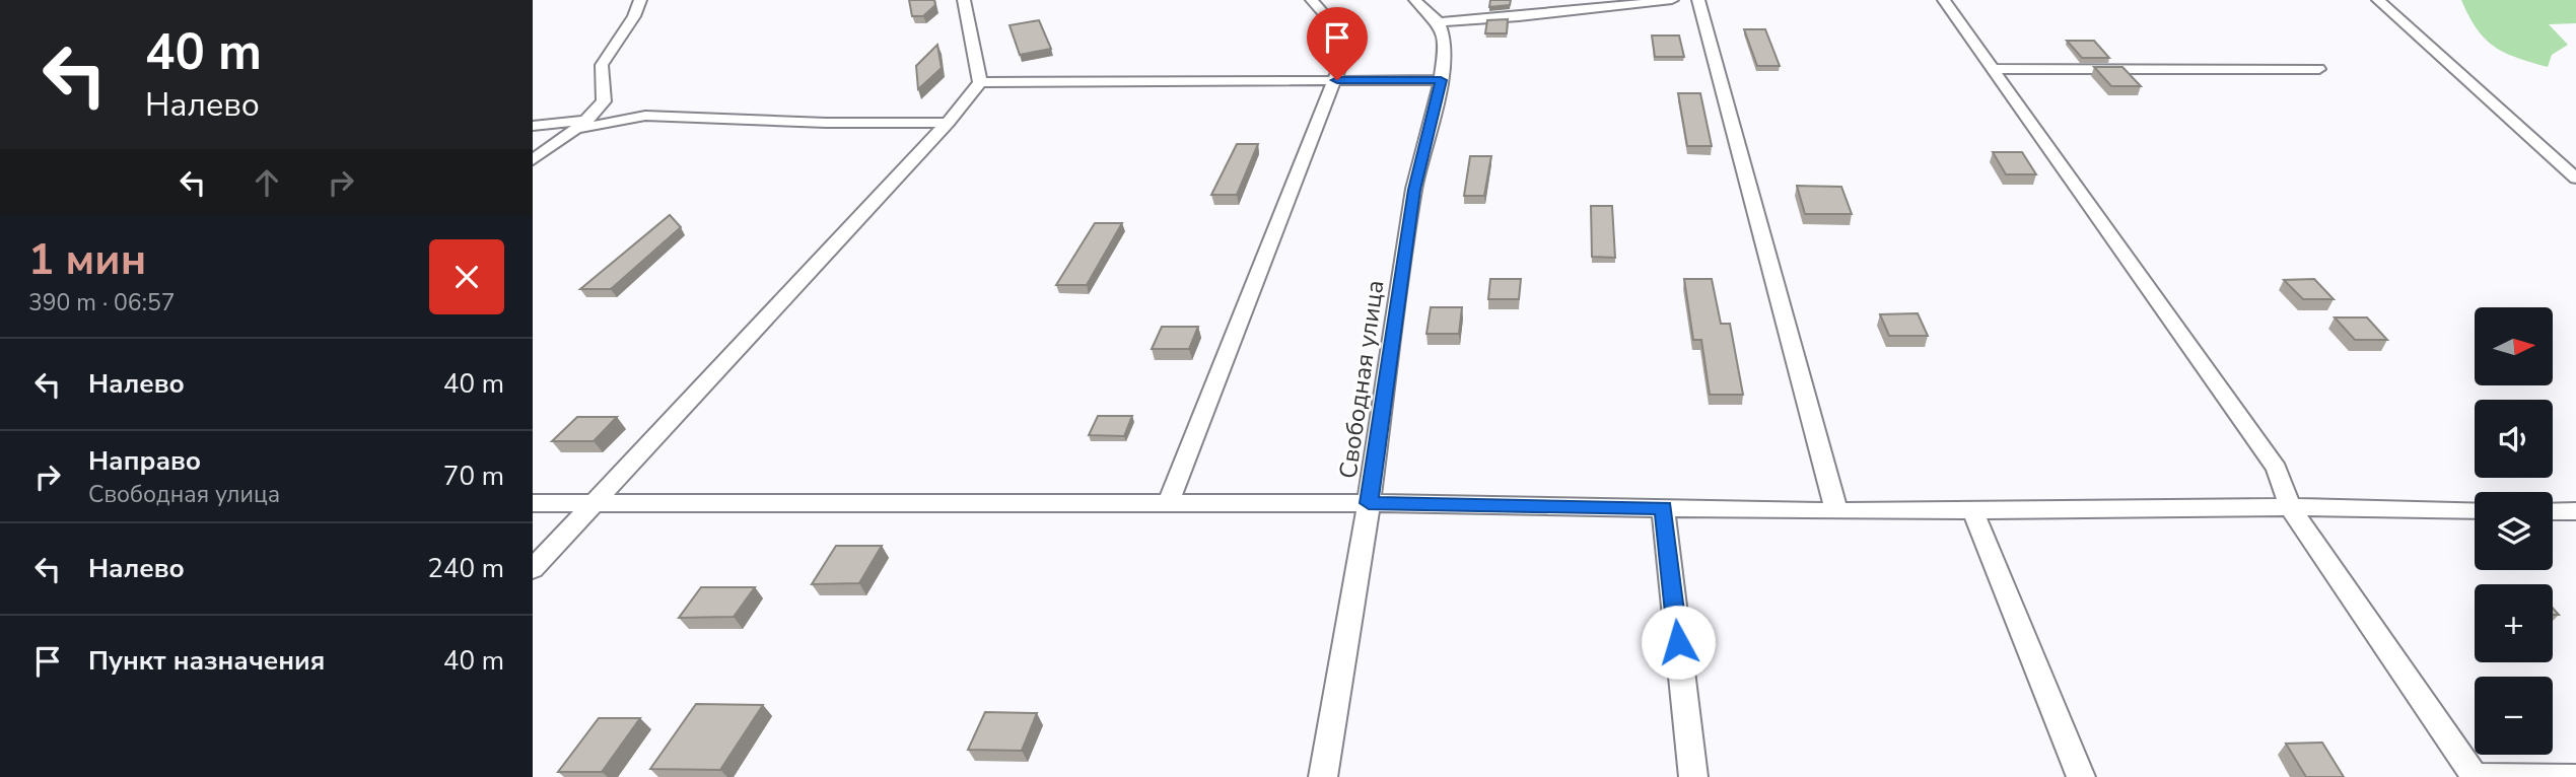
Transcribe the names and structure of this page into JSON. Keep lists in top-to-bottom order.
{
  "streets": {
    "street": ["Свободная улица"]
  },
  "north": "right",
  "page": {
    "turn": ["40 m", "Налево"],
    "heading": ["1 мин", "390 m · 06:57"],
    "map_buttons": ["+", "−"],
    "list": [
      {
        "name": "Налево",
        "value": "40 m"
      },
      {
        "name": "Направо",
        "note": "Свободная улица",
        "value": "70 m"
      },
      {
        "name": "Налево",
        "value": "240 m"
      },
      {
        "name": "Пункт назначения",
        "value": "40 m"
      }
    ]
  }
}
